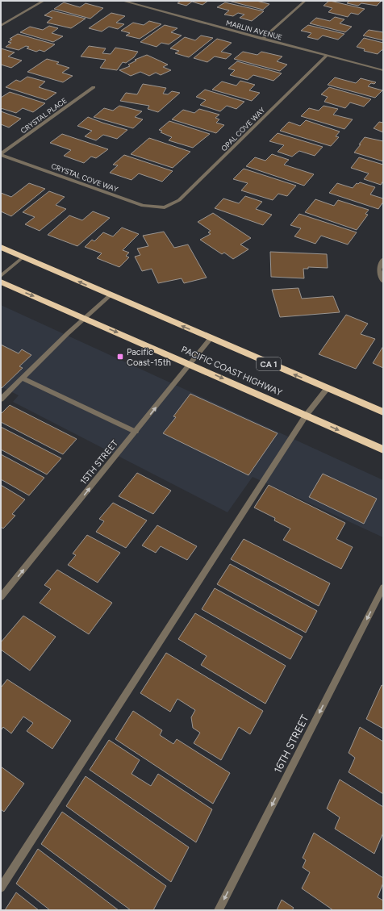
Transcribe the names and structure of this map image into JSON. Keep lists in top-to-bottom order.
{
  "streets": {
    "highway": ["CA 1", "PACIFIC COAST HIGHWAY"],
    "street": [
      "MARLIN AVENUE",
      "CRYSTAL PLACE",
      "OPAL COVE WAY",
      "CRYSTAL COVE WAY",
      "15TH STREET",
      "16TH STREET"
    ]
  },
  "crossings": [
    ["MARLIN AVENUE", "OPAL COVE WAY"],
    ["CRYSTAL PLACE", "CRYSTAL COVE WAY"],
    ["OPAL COVE WAY", "CRYSTAL COVE WAY"],
    ["CA 1", "15TH STREET"],
    ["PACIFIC COAST HIGHWAY", "15TH STREET"]
  ],
  "one_way": ["15TH STREET", "16TH STREET"],
  "places": {
    "transit": ["Pacific Coast-15th"]
  }
}
